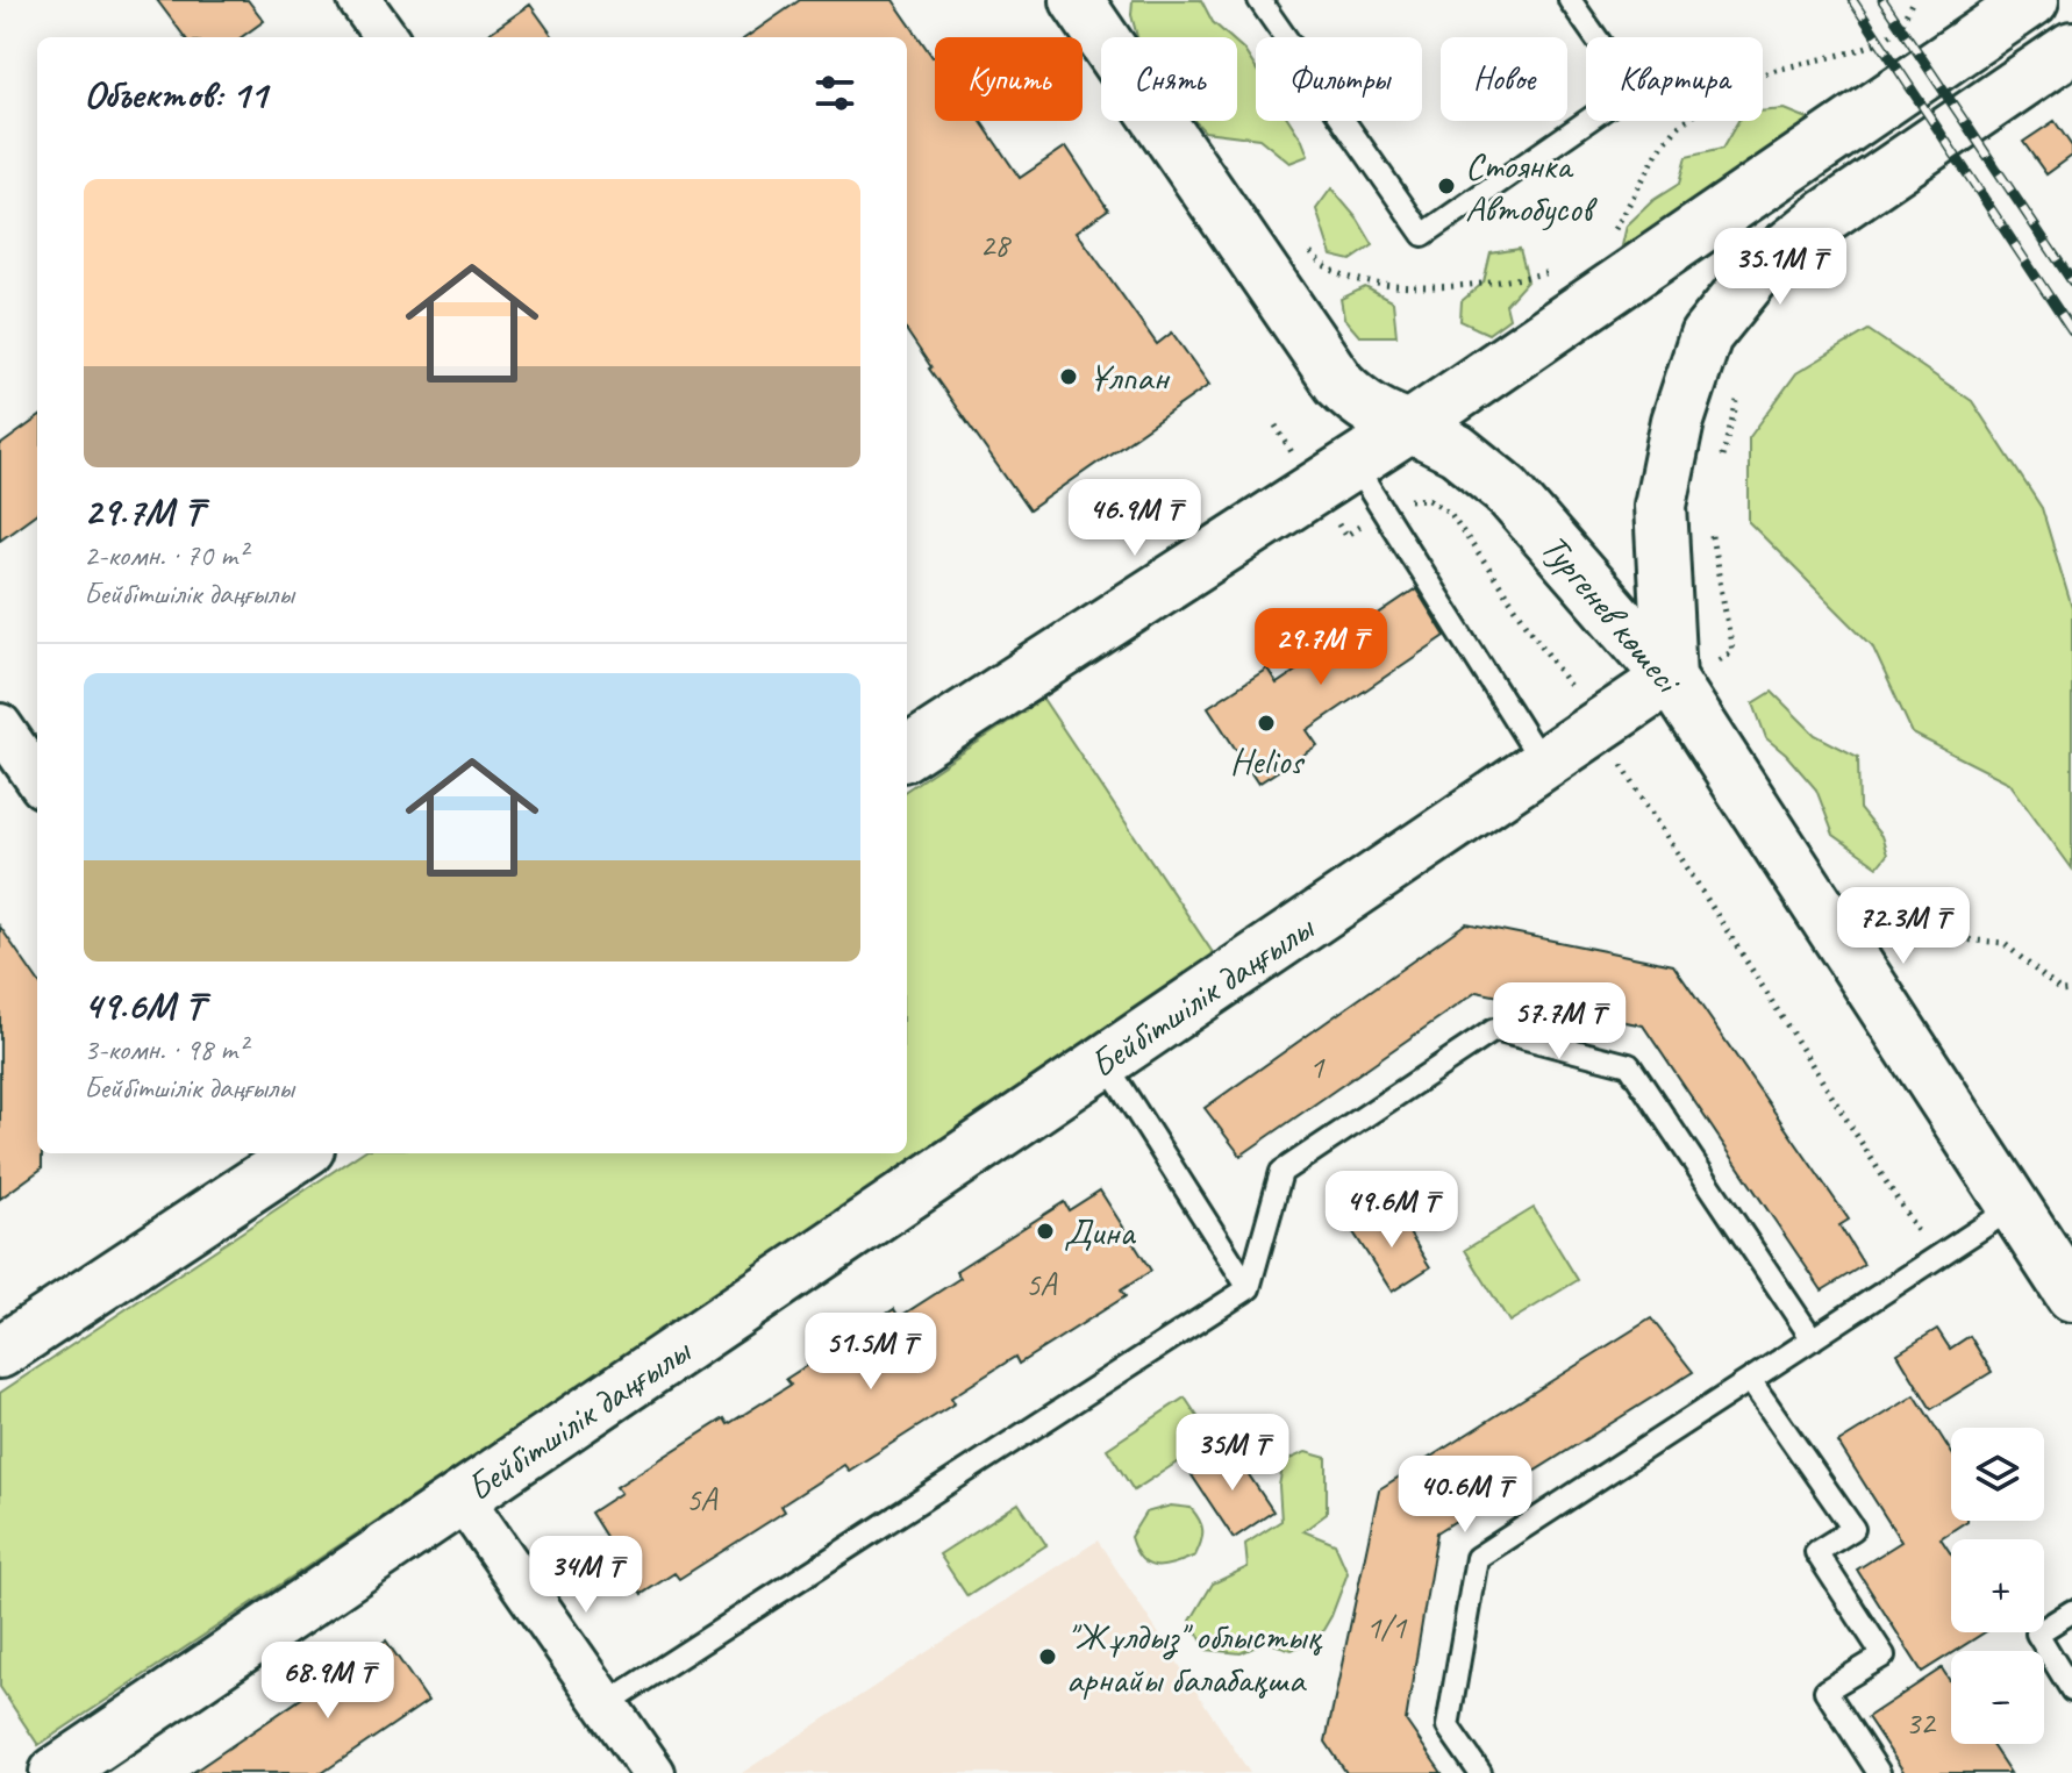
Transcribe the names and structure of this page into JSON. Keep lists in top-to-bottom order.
{
  "streets": {
    "main road": ["Тургенев көшесі", "Бейбітшілік даңғылы"]
  },
  "crossings": [
    ["Тургенев көшесі", "Бейбітшілік даңғылы"]
  ],
  "places": [
    "Стоянка Автобусов",
    "Ұлпан",
    "Helios",
    "Дина",
    "\"Жұлдыз\" облыстық арнайы балабақша"
  ],
  "house_numbers": [
    "28",
    "1",
    "5А",
    "5А",
    "1/1",
    "32"
  ],
  "page": {
    "chip": [
      "Купить",
      "Снять",
      "Фильтры",
      "Новое",
      "Квартира"
    ],
    "heading": "Объектов: 11",
    "list": [
      {
        "name": "29.7M ₸",
        "note": "2-комн. · 70 m² · Бейбітшілік даңғылы"
      },
      {
        "name": "49.6M ₸",
        "note": "3-комн. · 98 m² · Бейбітшілік даңғылы"
      }
    ],
    "price": [
      "35.1M ₸",
      "46.9M ₸",
      "29.7M ₸",
      "72.3M ₸",
      "57.7M ₸",
      "49.6M ₸",
      "51.5M ₸",
      "35M ₸",
      "40.6M ₸",
      "34M ₸",
      "68.9M ₸"
    ],
    "map_buttons": ["+", "−"]
  }
}
